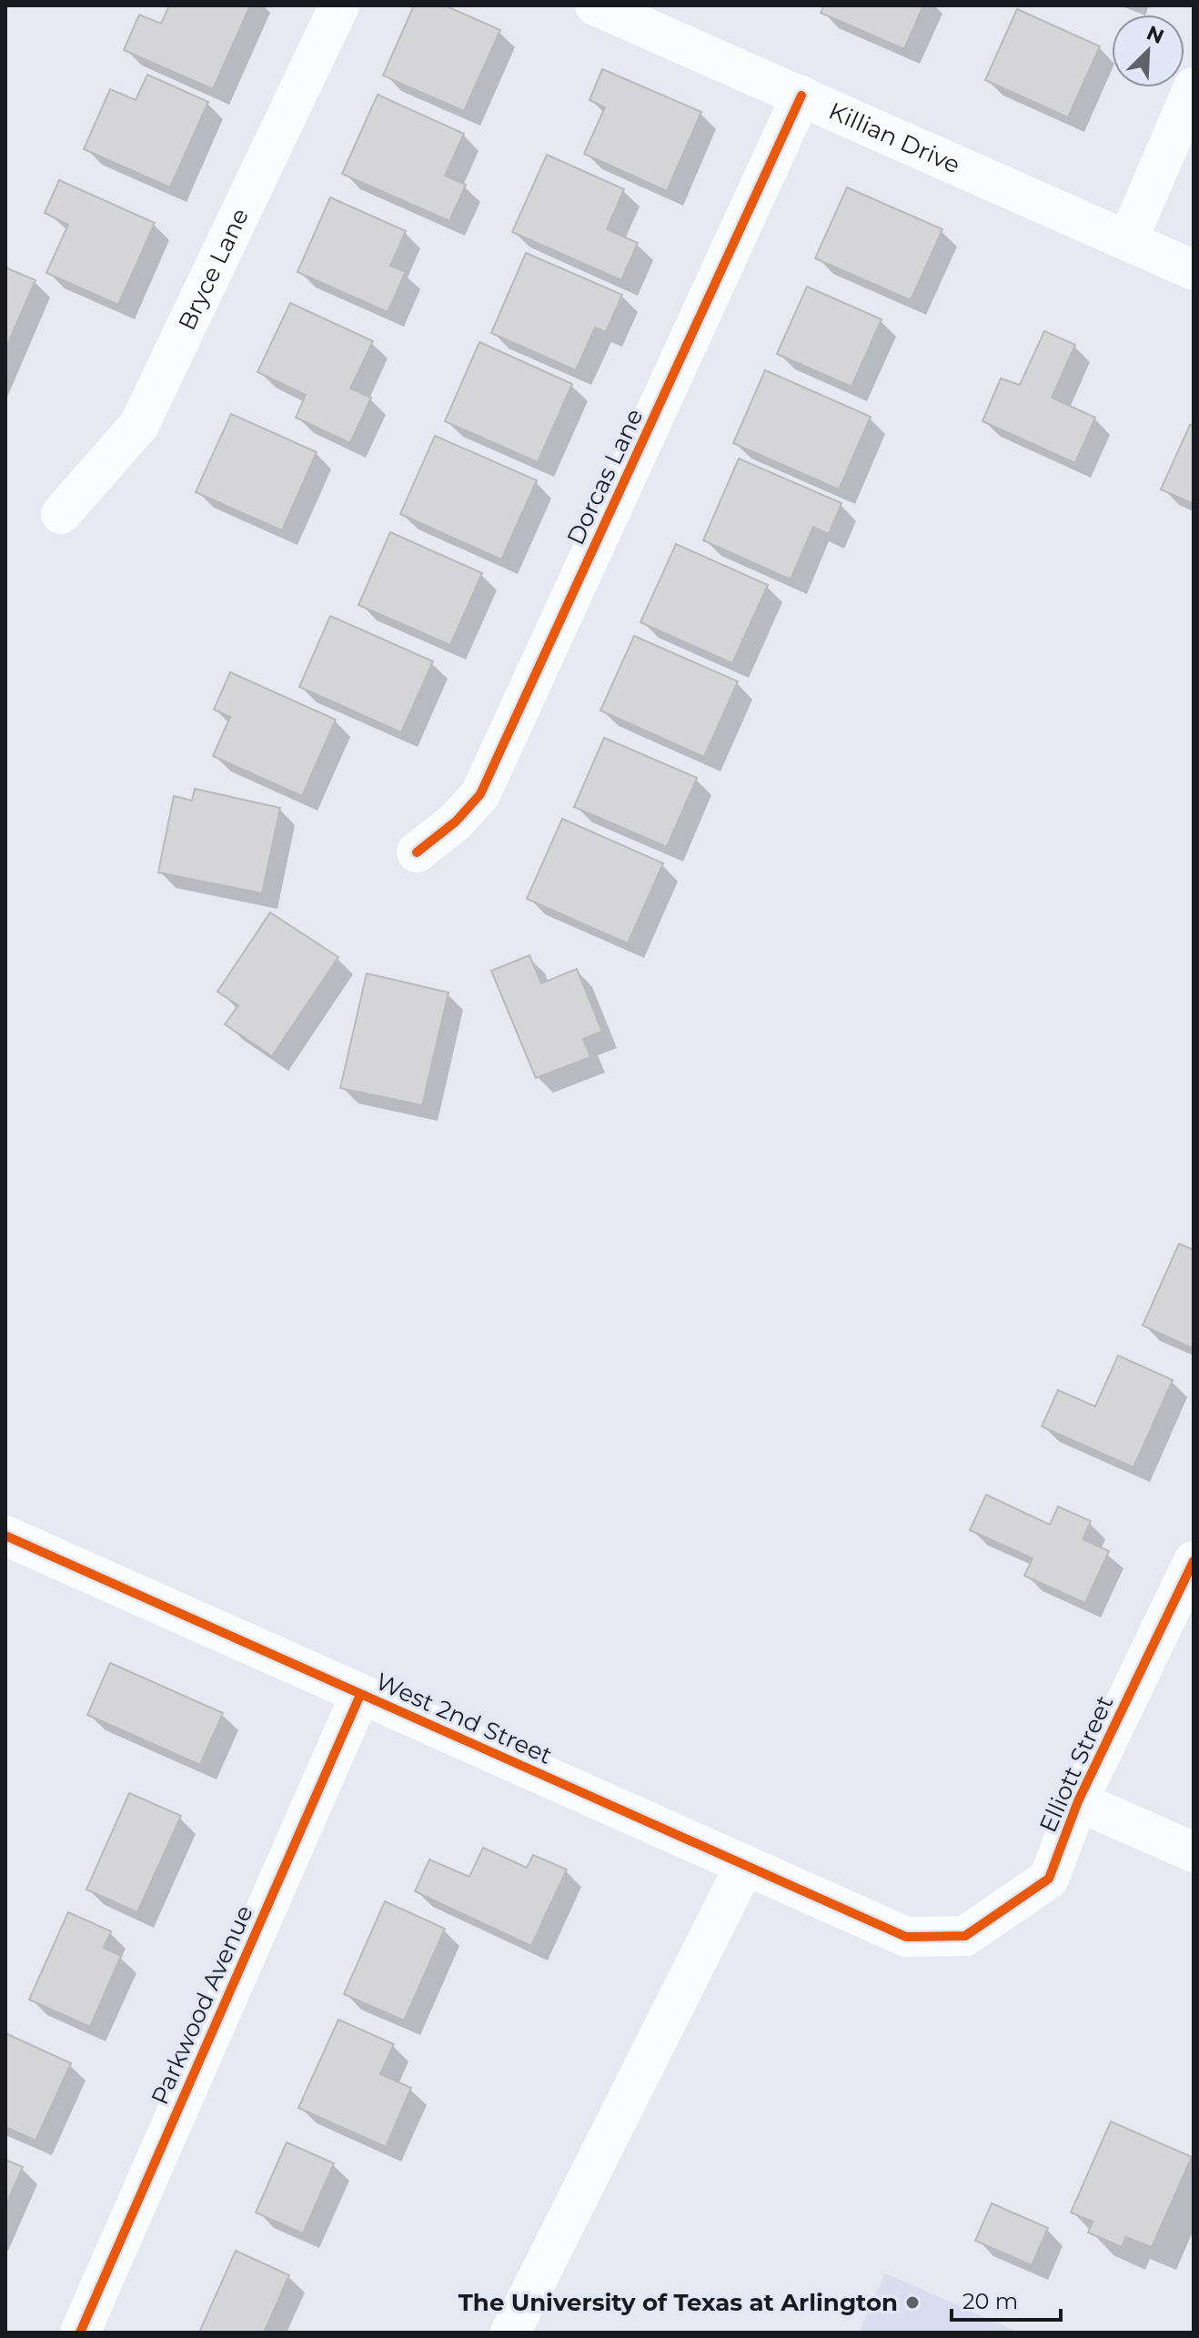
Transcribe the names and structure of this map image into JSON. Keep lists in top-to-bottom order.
{
  "streets": {
    "street": [
      "Killian Drive",
      "Bryce Lane",
      "Dorcas Lane",
      "West 2nd Street",
      "Elliott Street",
      "Parkwood Avenue"
    ]
  },
  "crossings": [
    ["Killian Drive", "Dorcas Lane"],
    ["West 2nd Street", "Elliott Street"],
    ["West 2nd Street", "Parkwood Avenue"]
  ],
  "places": ["The University of Texas at Arlington"],
  "scale_bar": "20 m",
  "north": "top right"
}
